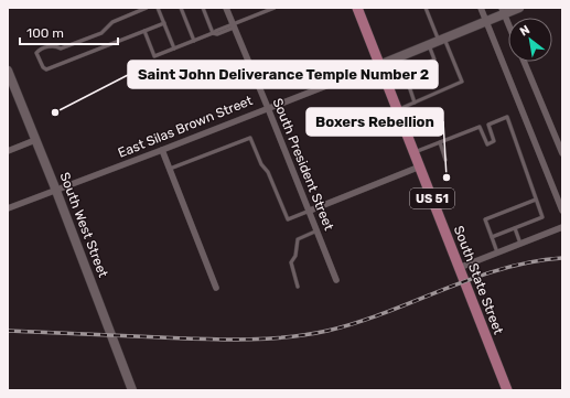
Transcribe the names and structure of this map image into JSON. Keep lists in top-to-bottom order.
{
  "streets": {
    "main road": ["US 51", "South State Street"],
    "street": ["East Silas Brown Street", "South President Street", "South West Street"]
  },
  "crossings": [
    ["East Silas Brown Street", "South President Street"],
    ["East Silas Brown Street", "South West Street"],
    ["East Silas Brown Street", "South State Street"]
  ],
  "places": ["Saint John Deliverance Temple Number 2", "Boxers Rebellion"],
  "scale_bar": "100 m",
  "north": "top left"
}
